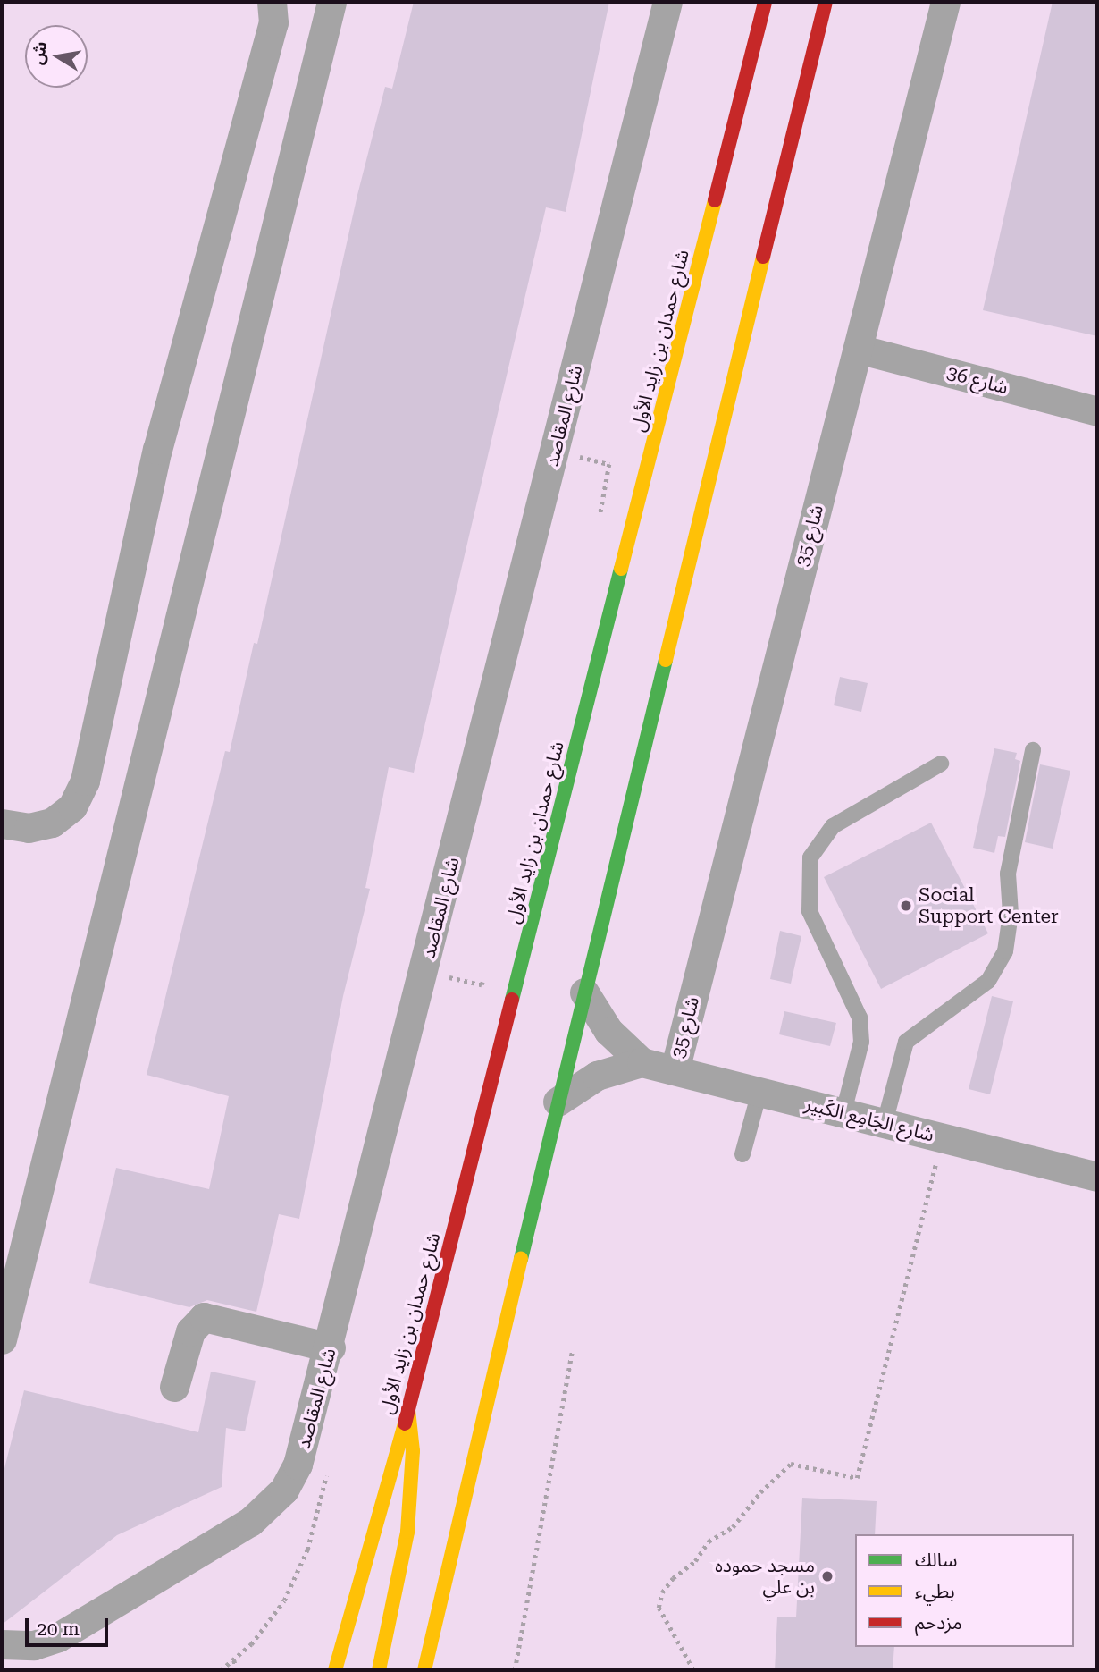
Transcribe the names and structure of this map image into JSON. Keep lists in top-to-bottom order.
{
  "streets": {
    "main road": ["شارع حمدان بن زايد الأول"],
    "street": [
      "شارع 36",
      "شارع المقاصد",
      "شارع 35",
      "شارع الجَامِع الكَبِير"
    ]
  },
  "crossings": [
    ["شارع 36", "شارع 35"],
    ["شارع 35", "شارع الجَامِع الكَبِير"]
  ],
  "places": ["Social Support Center", "مسجد حموده بن علي"],
  "legend": ["سالك", "بطيء", "مزدحم"],
  "scale_bar": "20 m",
  "north": "left"
}
